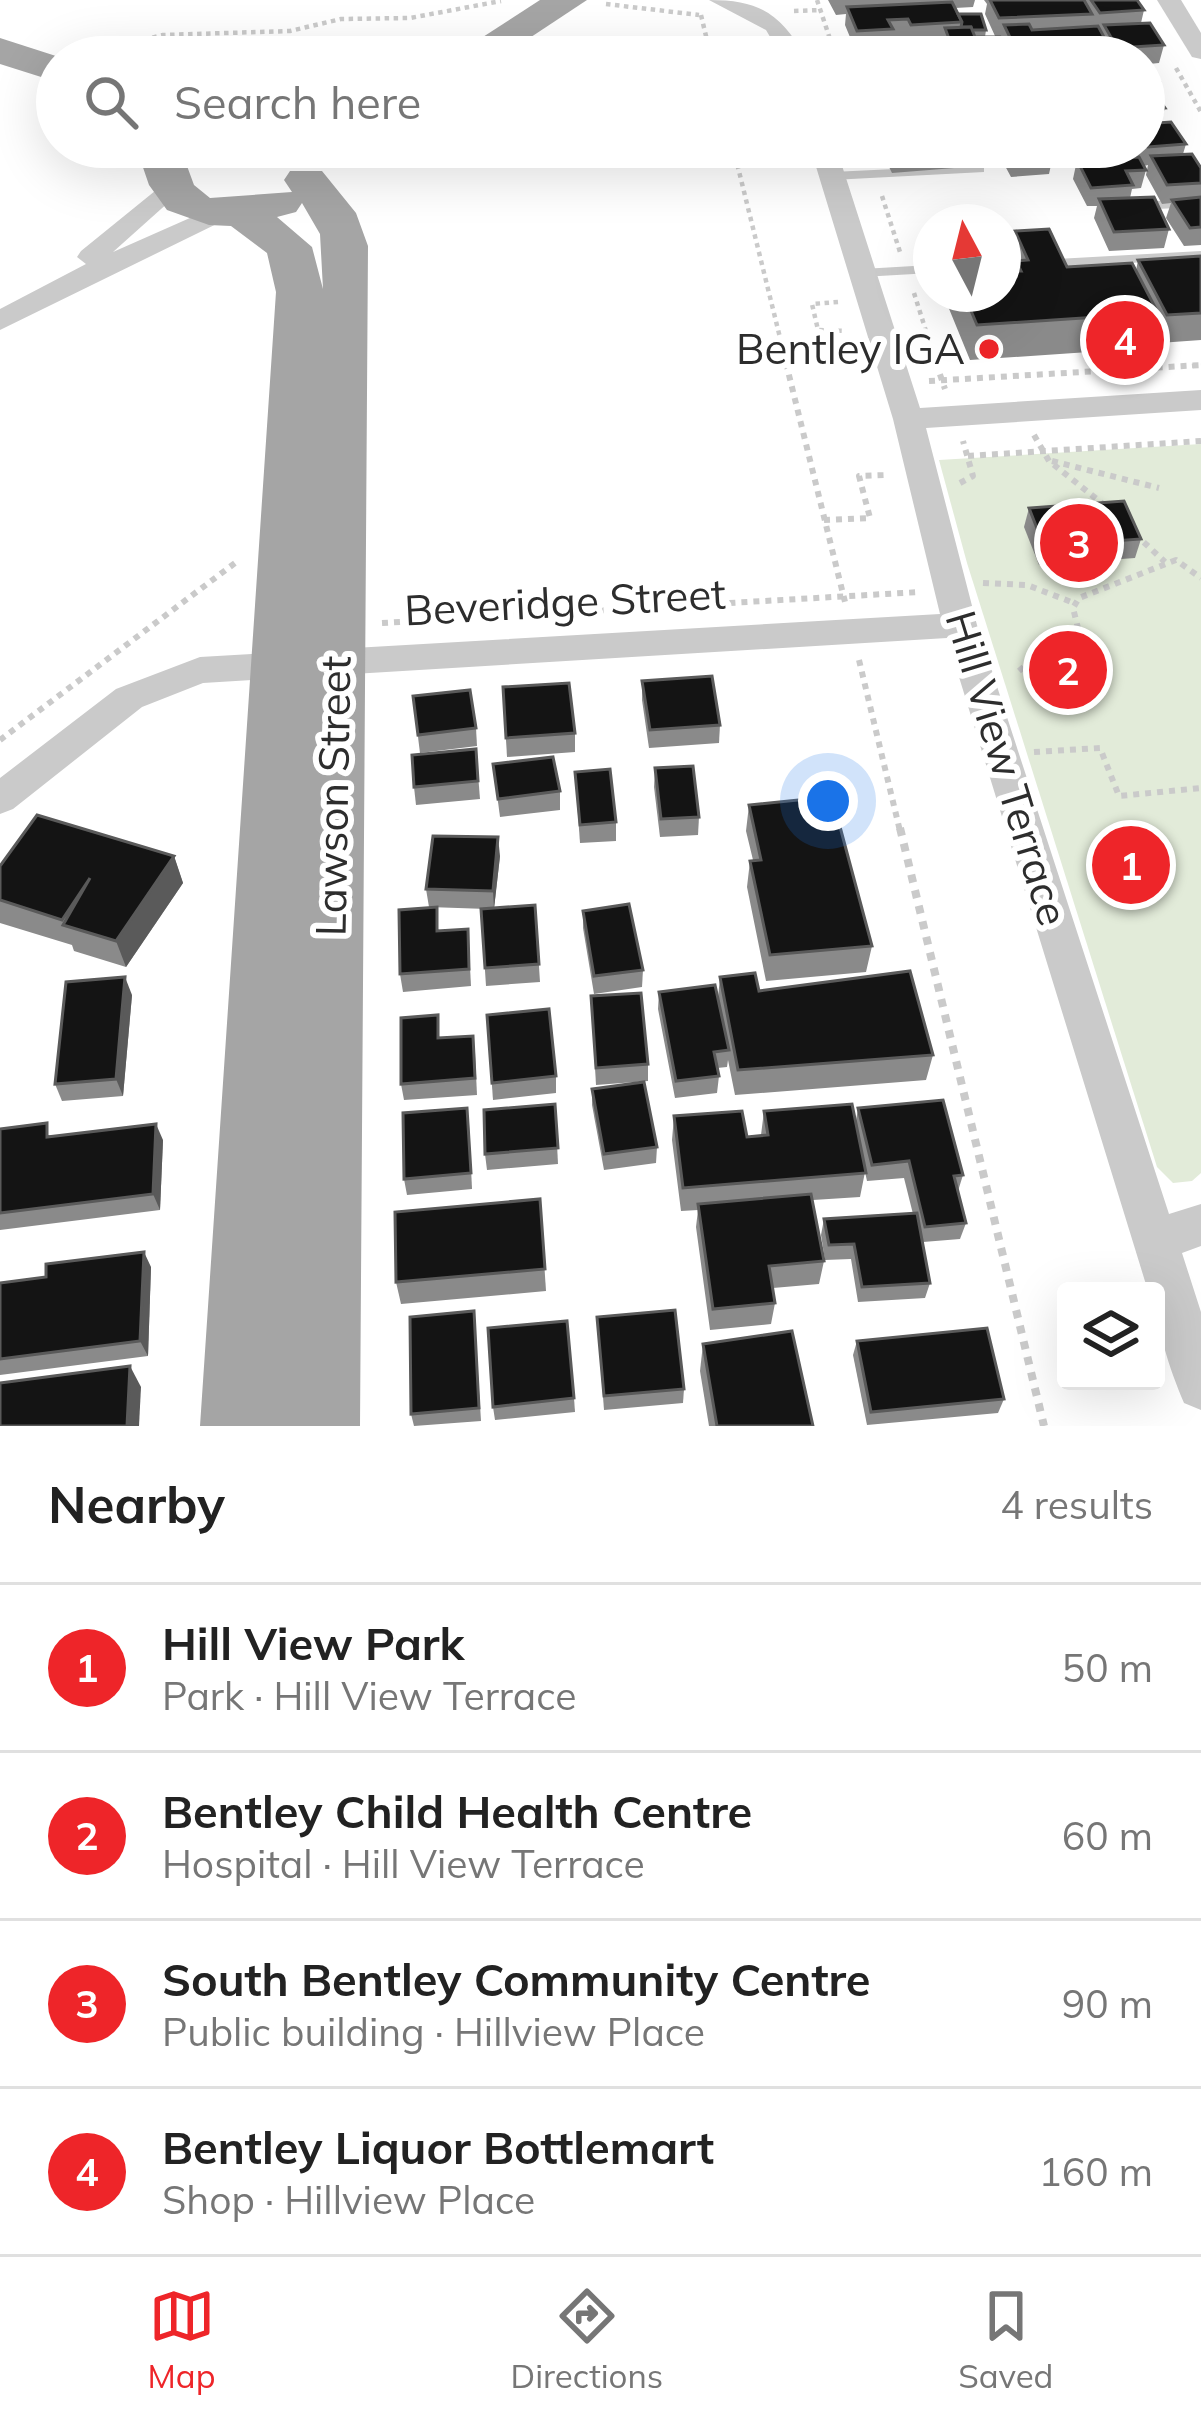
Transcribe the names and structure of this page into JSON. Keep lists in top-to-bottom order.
{
  "streets": {
    "main road": ["Lawson Street"],
    "street": ["Beveridge Street", "Hill View Terrace"]
  },
  "crossings": [
    ["Beveridge Street", "Hill View Terrace"],
    ["Beveridge Street", "Lawson Street"]
  ],
  "places": ["Bentley IGA"],
  "north": "top",
  "page": {
    "search": "Search here",
    "pins": [
      "4",
      "3",
      "2",
      "1"
    ],
    "heading": ["Nearby", "4 results"],
    "list": [
      {
        "mark": "1",
        "name": "Hill View Park",
        "note": "Park · Hill View Terrace",
        "value": "50 m"
      },
      {
        "mark": "2",
        "name": "Bentley Child Health Centre",
        "note": "Hospital · Hill View Terrace",
        "value": "60 m"
      },
      {
        "mark": "3",
        "name": "South Bentley Community Centre",
        "note": "Public building · Hillview Place",
        "value": "90 m"
      },
      {
        "mark": "4",
        "name": "Bentley Liquor Bottlemart",
        "note": "Shop · Hillview Place",
        "value": "160 m"
      }
    ],
    "nav": ["Map", "Directions", "Saved"]
  }
}
